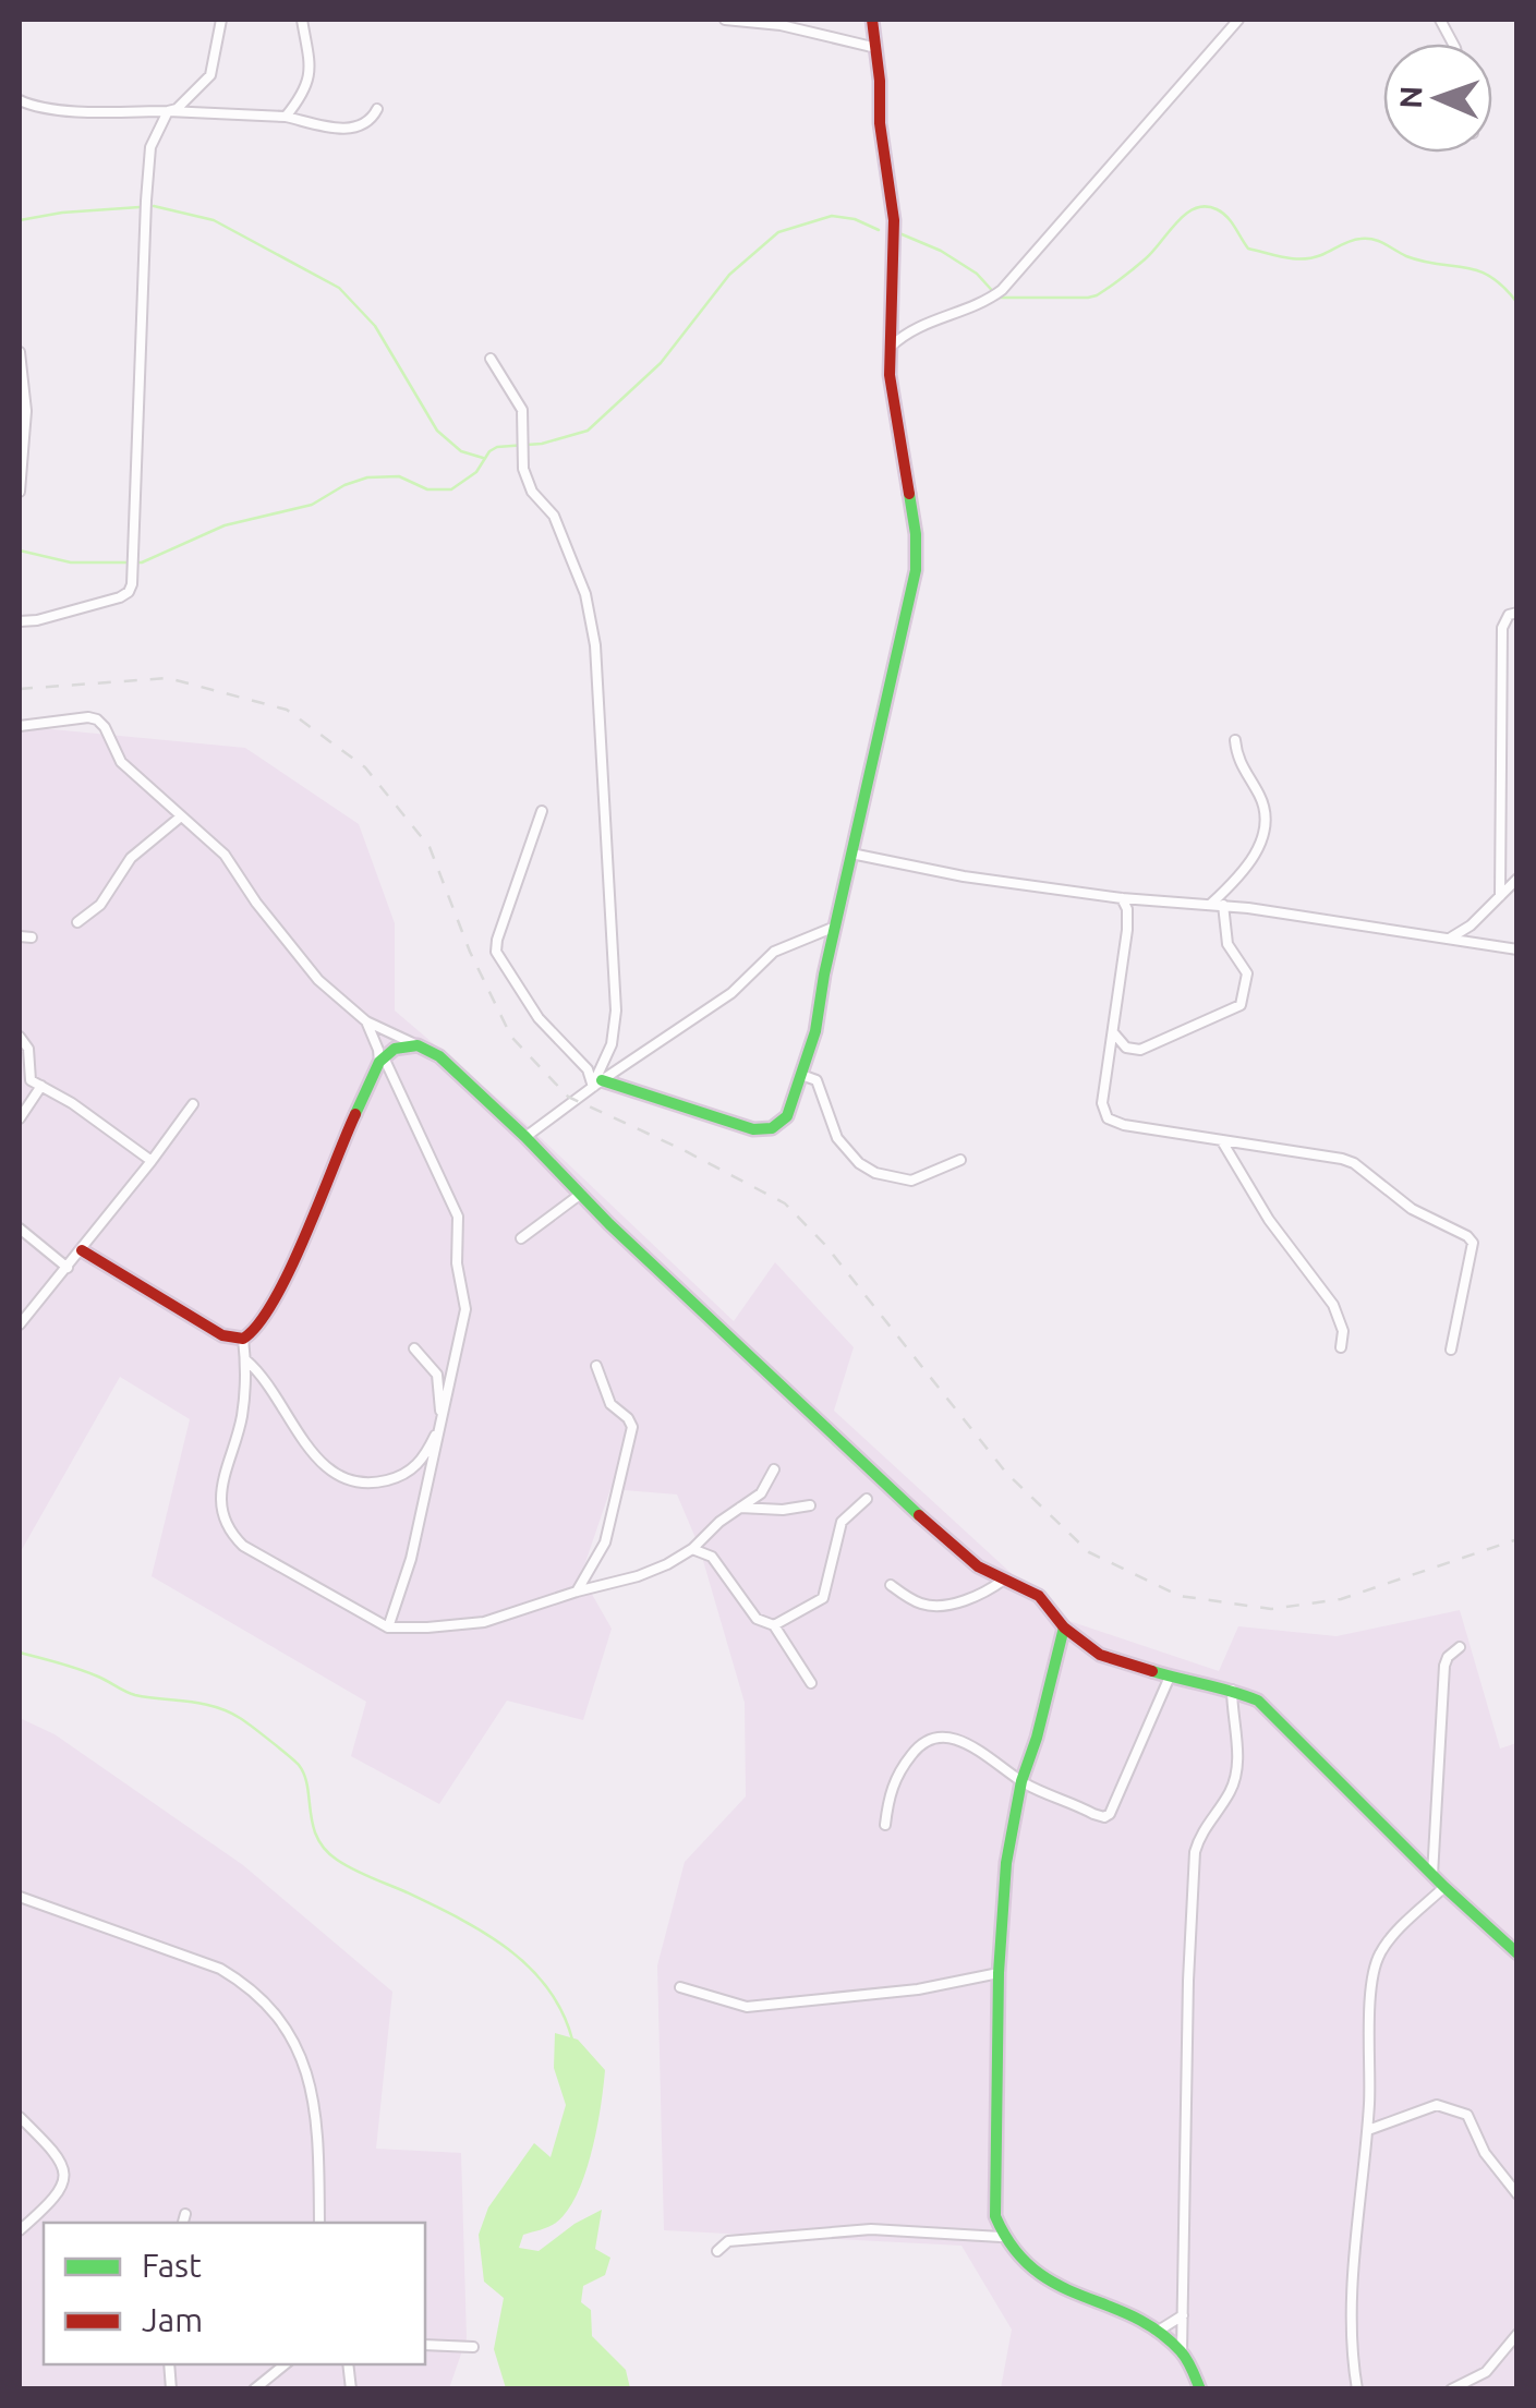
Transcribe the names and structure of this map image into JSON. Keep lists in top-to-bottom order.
{
  "legend": ["Fast", "Jam"],
  "north": "left"
}
